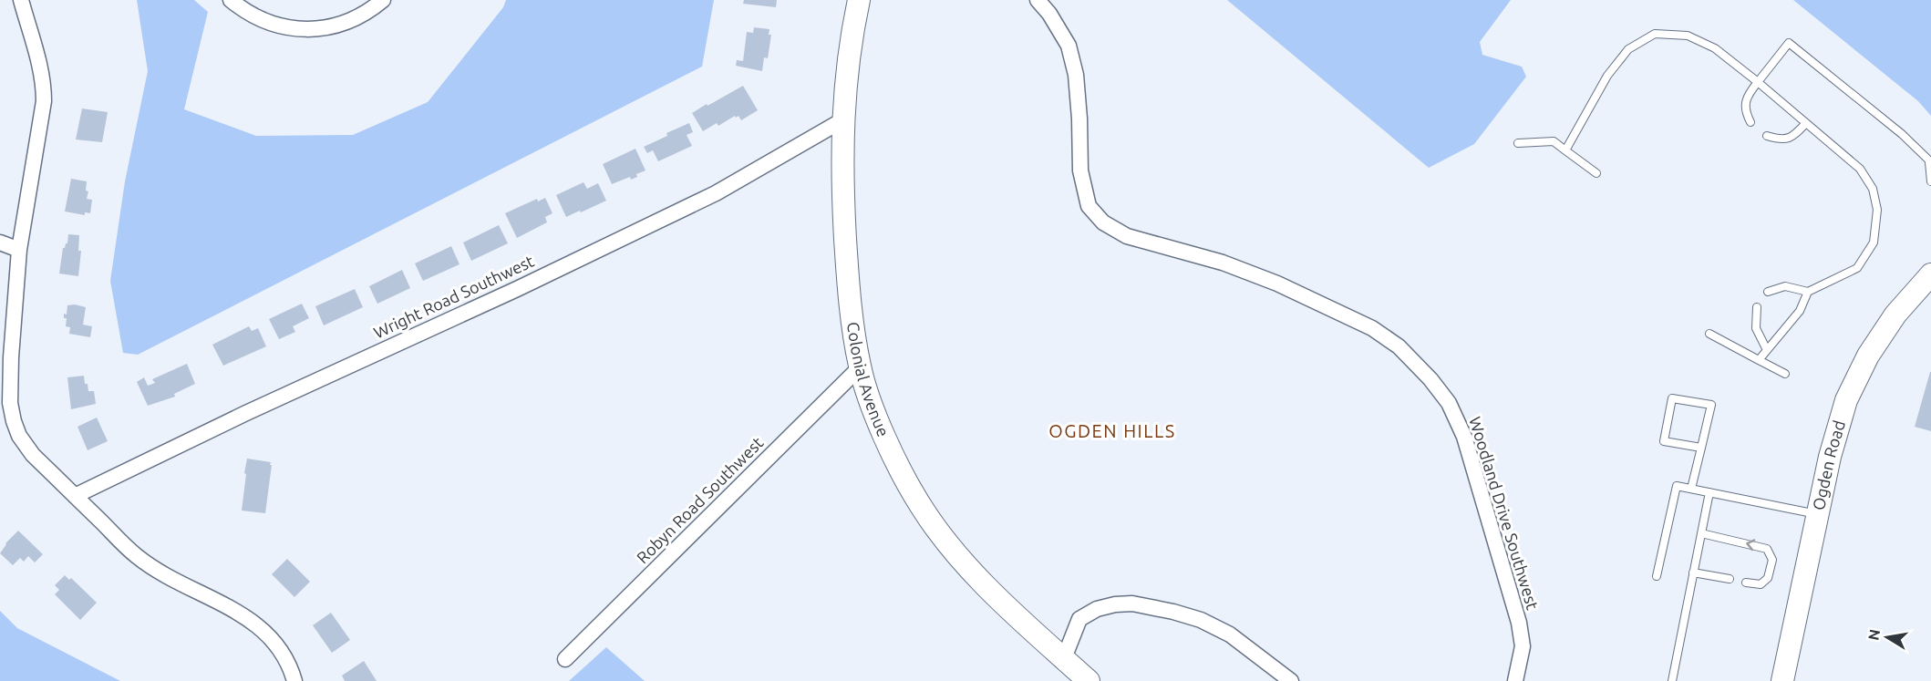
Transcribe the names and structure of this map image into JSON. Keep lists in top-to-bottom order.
{
  "streets": {
    "main road": ["Colonial Avenue", "Ogden Road"],
    "street": ["Wright Road Southwest", "Robyn Road Southwest", "Woodland Drive Southwest"]
  },
  "crossings": [
    ["Wright Road Southwest", "Colonial Avenue"],
    ["Colonial Avenue", "Robyn Road Southwest"]
  ],
  "districts": ["OGDEN HILLS"],
  "north": "left"
}
